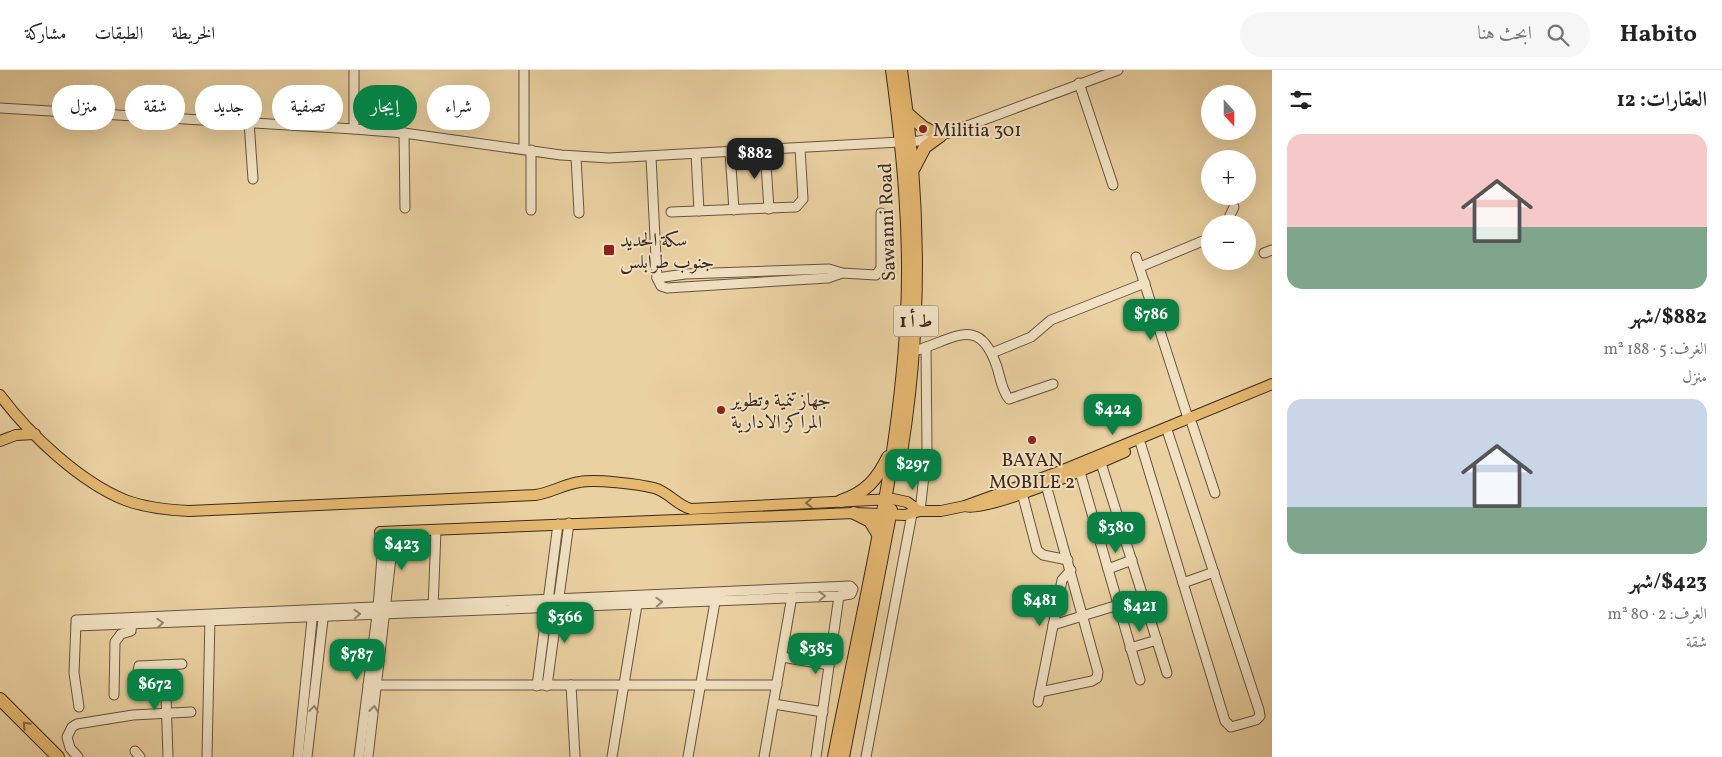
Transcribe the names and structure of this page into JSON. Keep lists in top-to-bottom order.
{
  "streets": {
    "highway": ["Sawanni Road", "ط أ 1"]
  },
  "places": {
    "other": ["Militia 301", "جهاز تنمية وتطوير المراكز الادارية", "BAYAN MOBILE 2"],
    "transit": ["سكة الحديد جنوب طرابلس"]
  },
  "north": "bottom",
  "page": {
    "header": "Habito",
    "search": "ابحث هنا",
    "nav": ["الخريطة", "الطبقات", "مشاركة"],
    "heading": "العقارات: 12",
    "map_buttons": ["+", "−"],
    "chip": [
      "شراء",
      "إيجار",
      "تصفية",
      "جديد",
      "شقة",
      "منزل"
    ],
    "list": [
      {
        "name": "$882/شهر",
        "note": "الغرف: 5 · 188 m² · منزل"
      },
      {
        "name": "$423/شهر",
        "note": "الغرف: 2 · 80 m² · شقة"
      }
    ],
    "price": [
      "$882",
      "$786",
      "$424",
      "$297",
      "$380",
      "$423",
      "$481",
      "$421",
      "$366",
      "$385",
      "$787",
      "$672"
    ]
  }
}
